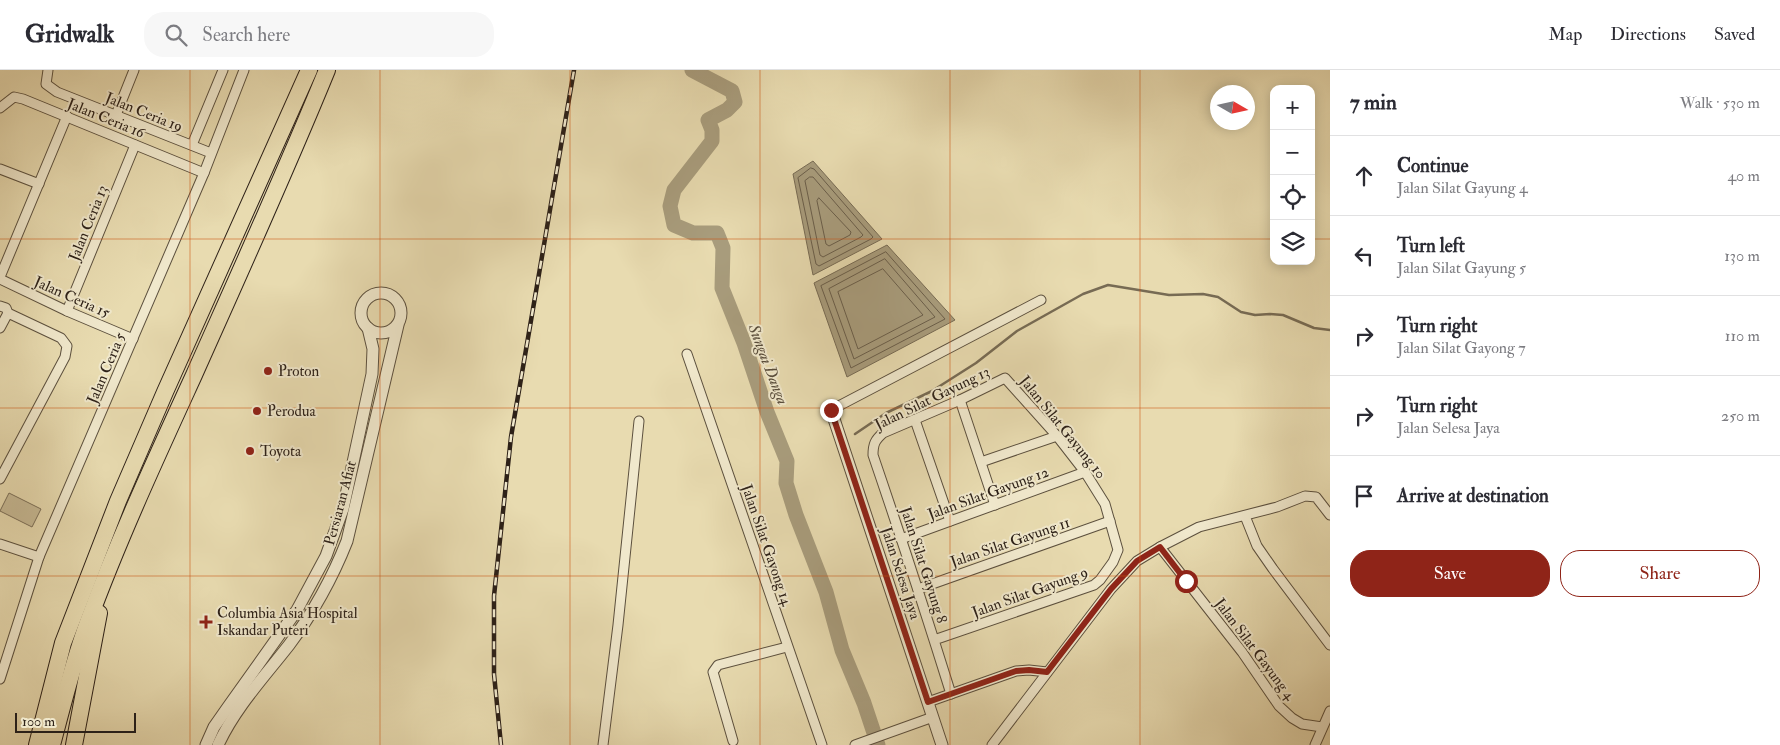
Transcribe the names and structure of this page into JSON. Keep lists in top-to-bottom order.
{
  "streets": {
    "street": [
      "Jalan Ceria 19",
      "Jalan Ceria 16",
      "Jalan Ceria 13",
      "Jalan Ceria 15",
      "Jalan Ceria 5",
      "Jalan Silat Gayung 13",
      "Jalan Silat Gayung 10",
      "Jalan Silat Gayung 12",
      "Persiaran Afiat",
      "Jalan Silat Gayung 11",
      "Jalan Silat Gayong 14",
      "Jalan Silat Gayung 8",
      "Jalan Selesa Jaya",
      "Jalan Silat Gayung 9",
      "Jalan Silat Gayung 4"
    ]
  },
  "crossings": [
    ["Jalan Ceria 19", "Jalan Ceria 5"],
    ["Jalan Ceria 16", "Jalan Ceria 13"],
    ["Jalan Ceria 16", "Jalan Ceria 5"],
    ["Jalan Ceria 13", "Jalan Ceria 15"],
    ["Jalan Ceria 15", "Jalan Ceria 5"],
    ["Jalan Silat Gayung 13", "Jalan Silat Gayung 10"],
    ["Jalan Silat Gayung 13", "Jalan Silat Gayung 8"],
    ["Jalan Silat Gayung 10", "Jalan Silat Gayung 12"],
    ["Jalan Silat Gayung 10", "Jalan Silat Gayung 11"],
    ["Jalan Silat Gayung 10", "Jalan Silat Gayung 9"],
    ["Jalan Silat Gayung 12", "Jalan Silat Gayung 8"],
    ["Jalan Silat Gayung 11", "Jalan Silat Gayung 8"],
    ["Jalan Silat Gayung 8", "Jalan Silat Gayung 9"]
  ],
  "water": ["Sungai Danga"],
  "places": {
    "other": ["Proton", "Perodua", "Toyota"],
    "health": ["Columbia Asia Hospital Iskandar Puteri"]
  },
  "scale_bar": "100 m",
  "north": "right",
  "page": {
    "header": "Gridwalk",
    "search": "Search here",
    "nav": ["Map", "Directions", "Saved"],
    "heading": ["7 min", "Walk · 530 m"],
    "map_buttons": ["+", "−"],
    "list": [
      ["Continue", "Jalan Silat Gayung 4", "40 m"],
      ["Turn left", "Jalan Silat Gayung 5", "130 m"],
      ["Turn right", "Jalan Silat Gayong 7", "110 m"],
      ["Turn right", "Jalan Selesa Jaya", "250 m"],
      "Arrive at destination"
    ],
    "buttons": ["Save", "Share"],
    "scale": "100 m"
  }
}
